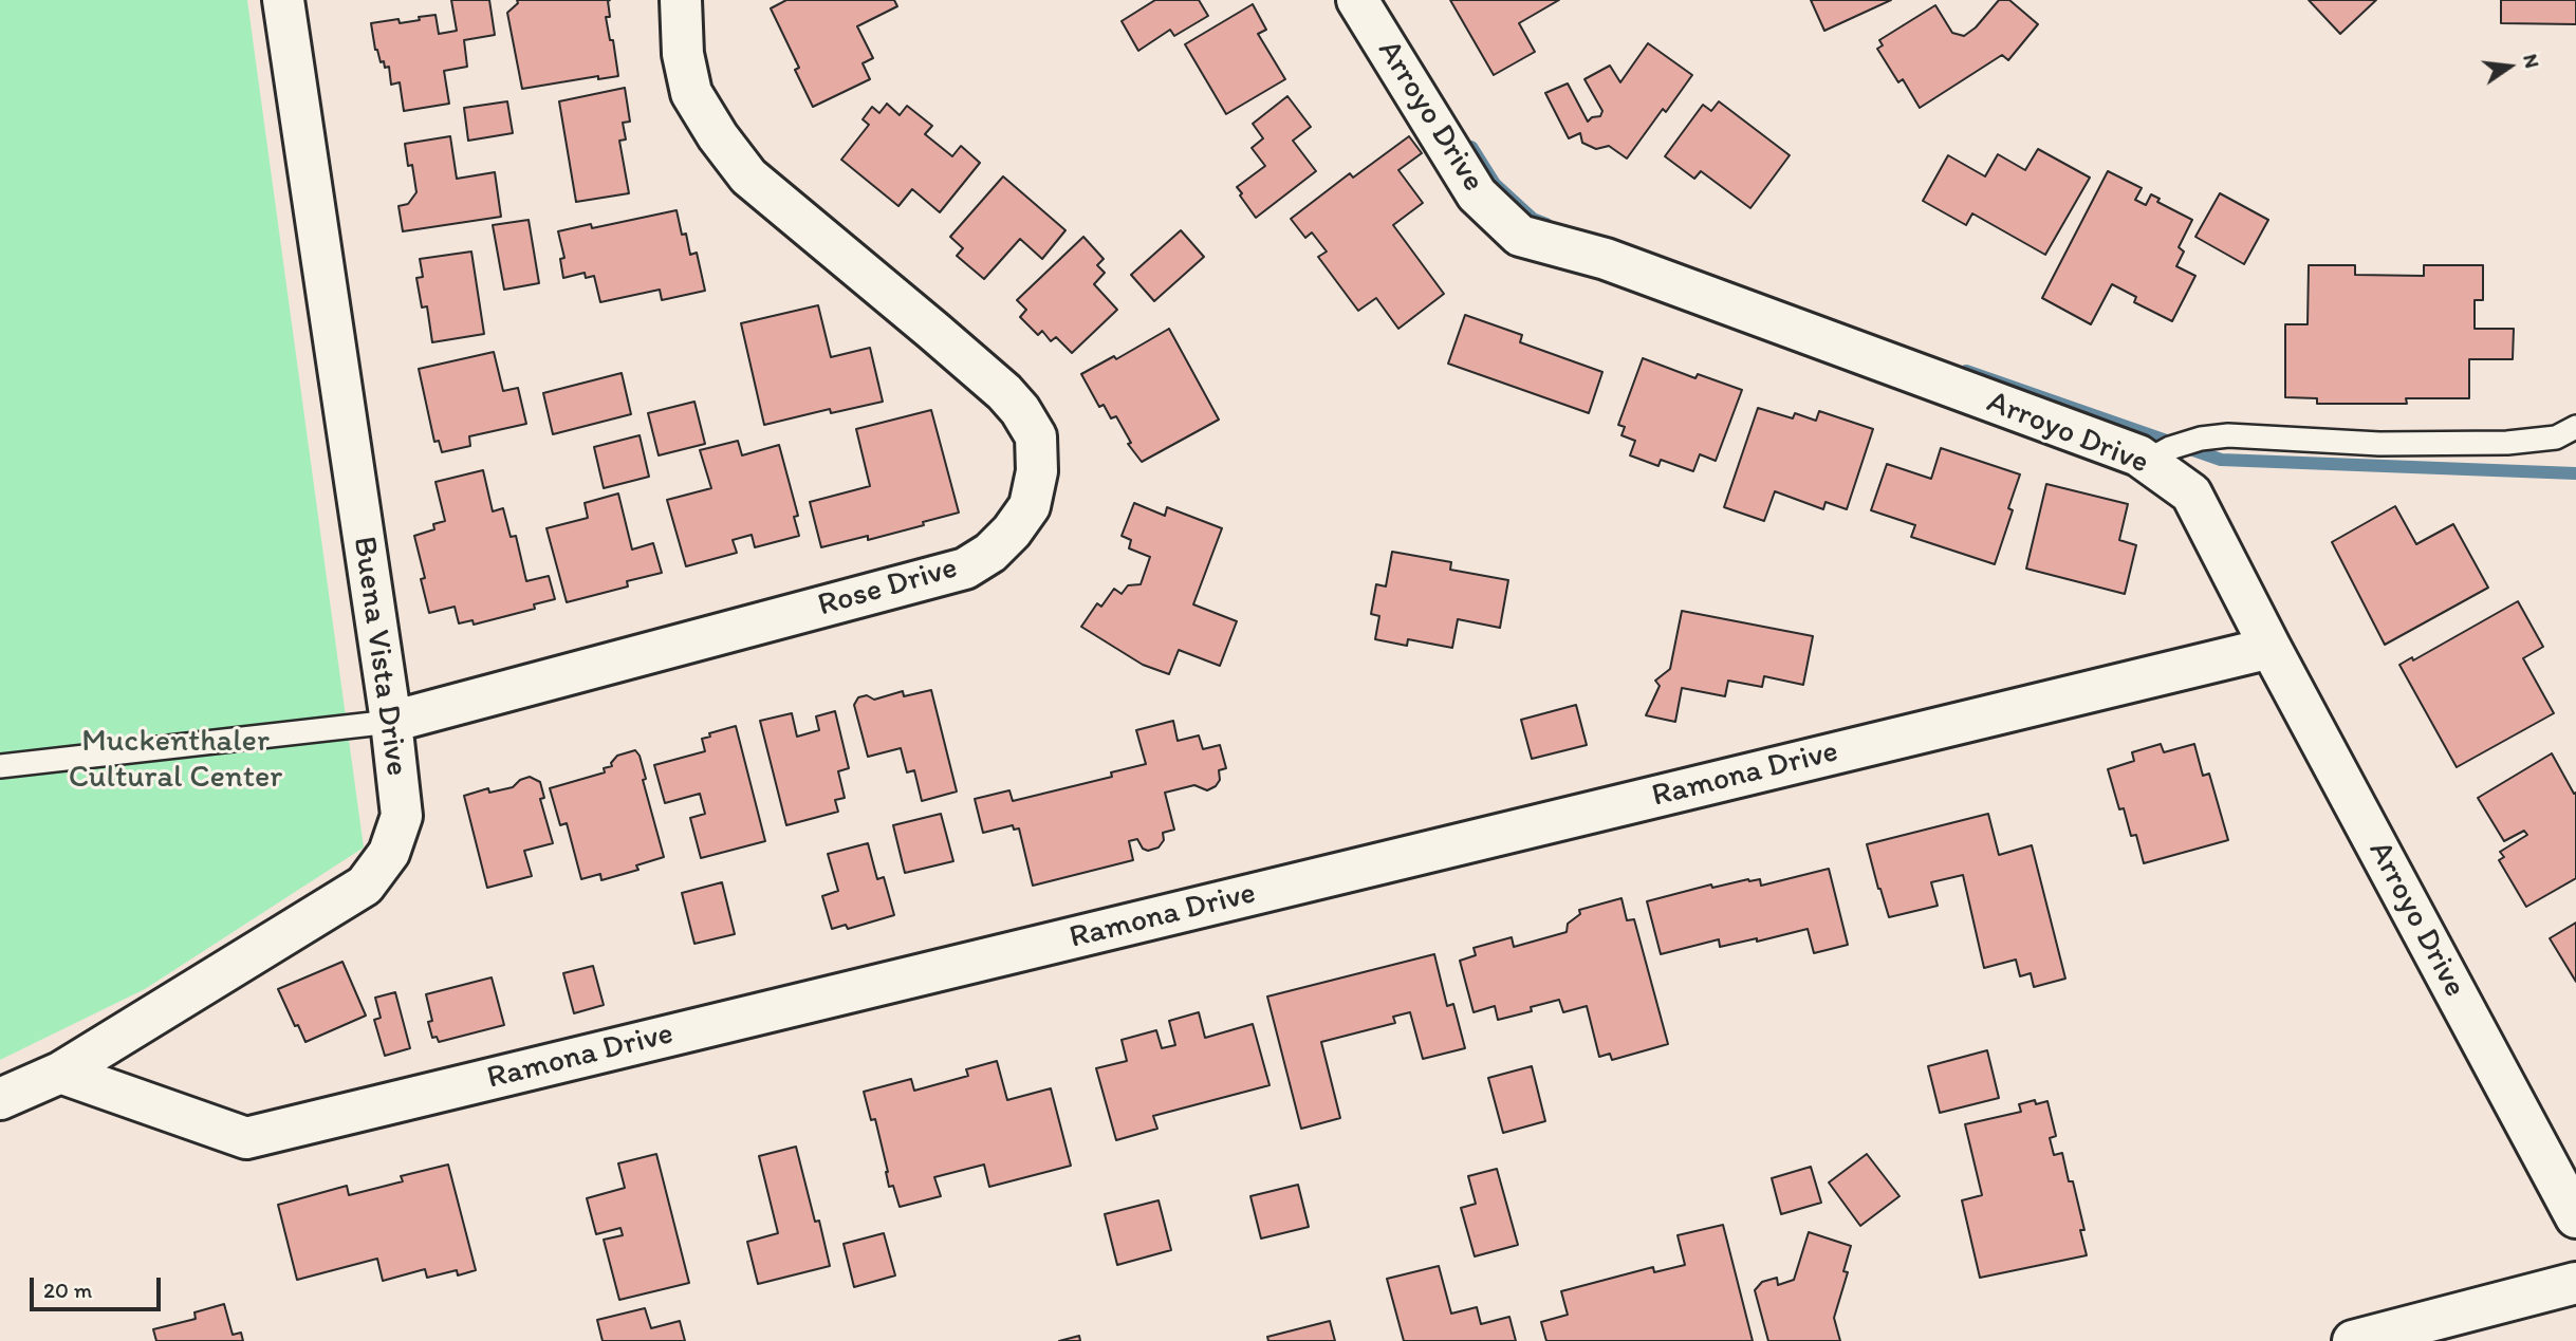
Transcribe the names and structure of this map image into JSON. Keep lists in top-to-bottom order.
{
  "streets": {
    "street": [
      "Arroyo Drive",
      "Rose Drive",
      "Buena Vista Drive",
      "Ramona Drive"
    ]
  },
  "crossings": [
    ["Arroyo Drive", "Ramona Drive"],
    ["Rose Drive", "Buena Vista Drive"],
    ["Buena Vista Drive", "Ramona Drive"]
  ],
  "parks": ["Muckenthaler Cultural Center"],
  "scale_bar": "20 m",
  "north": "right"
}
